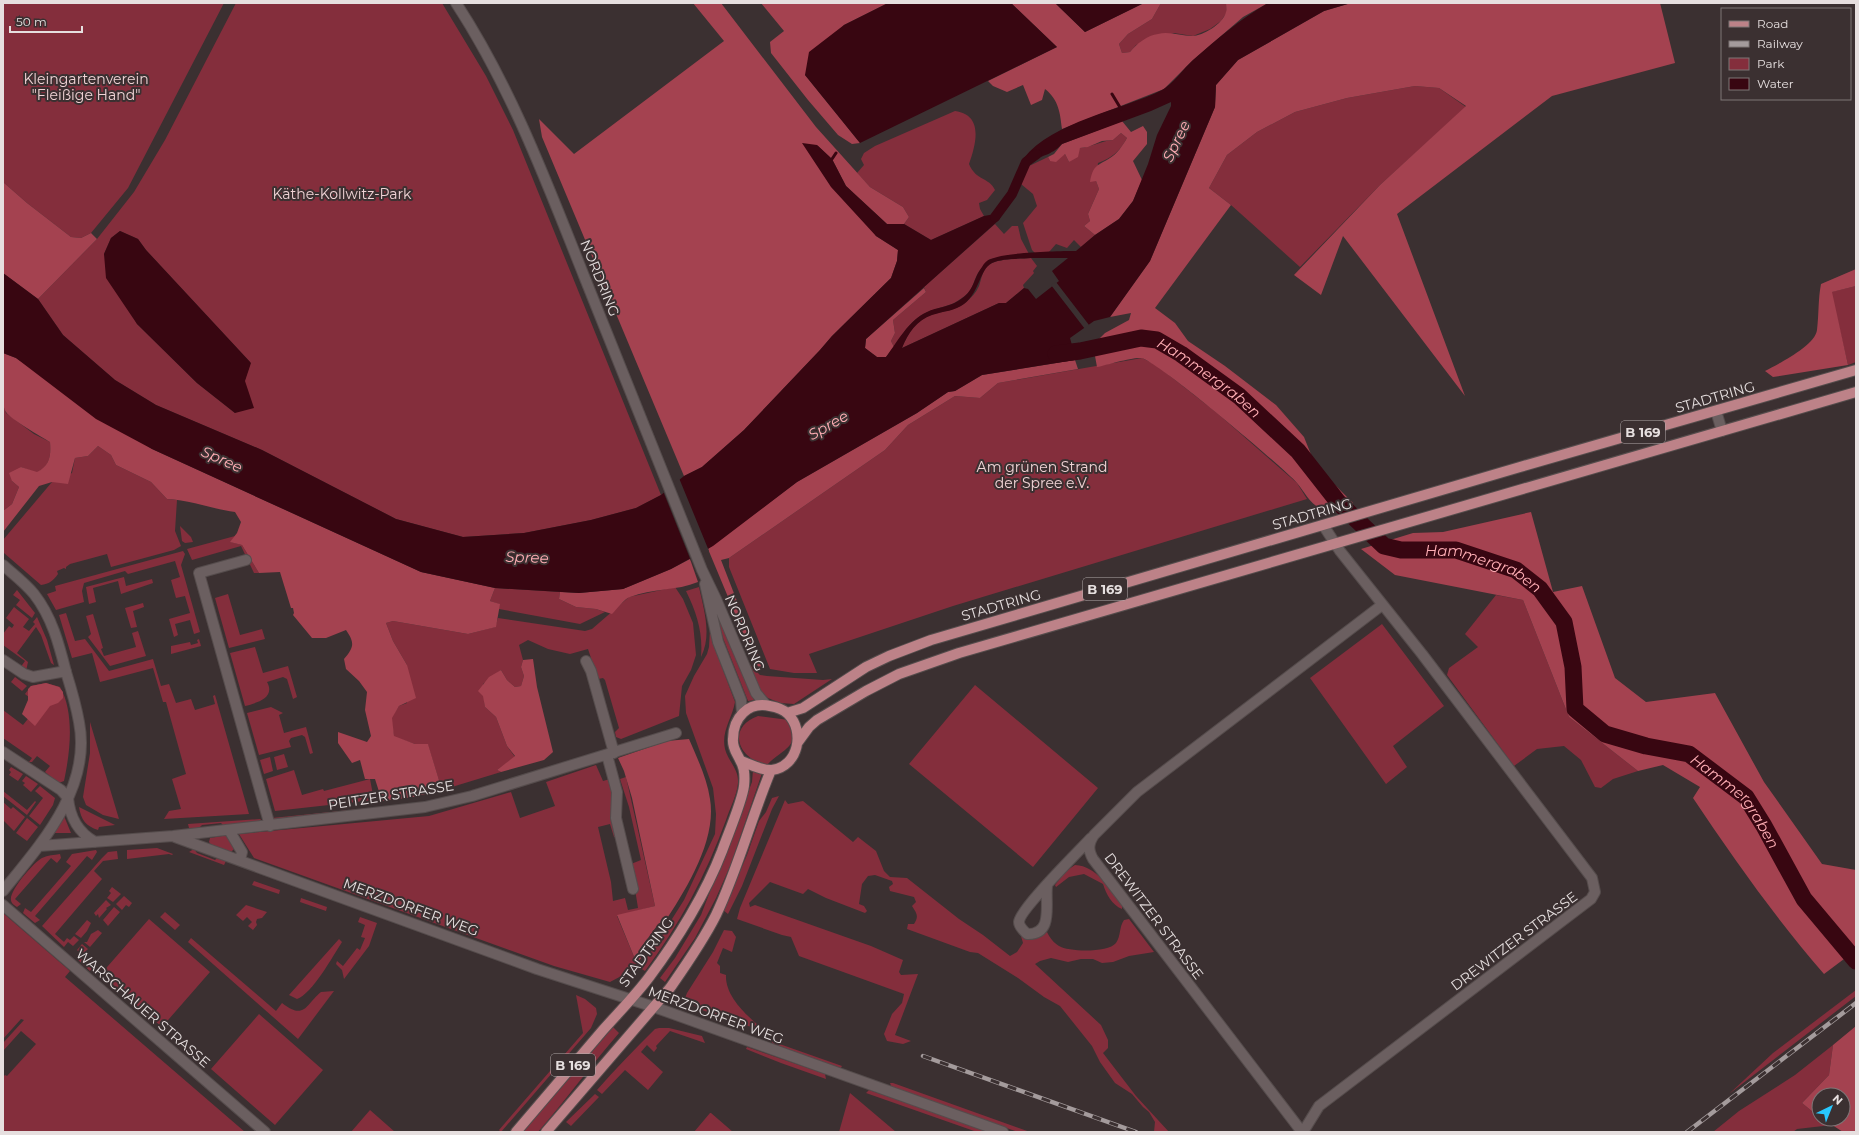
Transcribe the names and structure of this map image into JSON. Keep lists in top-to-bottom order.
{
  "streets": {
    "main road": ["STADTRING", "B 169"],
    "street": [
      "NORDRING",
      "PEITZER STRASSE",
      "MERZDORFER WEG",
      "DREWITZER STRASSE",
      "WARSCHAUER STRASSE"
    ]
  },
  "crossings": [
    ["NORDRING", "STADTRING"],
    ["NORDRING", "B 169"],
    ["STADTRING", "B 169"],
    ["STADTRING", "MERZDORFER WEG"],
    ["STADTRING", "DREWITZER STRASSE"],
    ["B 169", "MERZDORFER WEG"],
    ["B 169", "DREWITZER STRASSE"],
    ["PEITZER STRASSE", "MERZDORFER WEG"]
  ],
  "water": ["Spree", "Hammergraben"],
  "parks": ["Kleingartenverein \"Fleißige Hand\"", "Käthe-Kollwitz-Park", "Am grünen Strand der Spree e.V."],
  "legend": [
    "Road",
    "Railway",
    "Park",
    "Water"
  ],
  "scale_bar": "50 m",
  "north": "top right"
}
